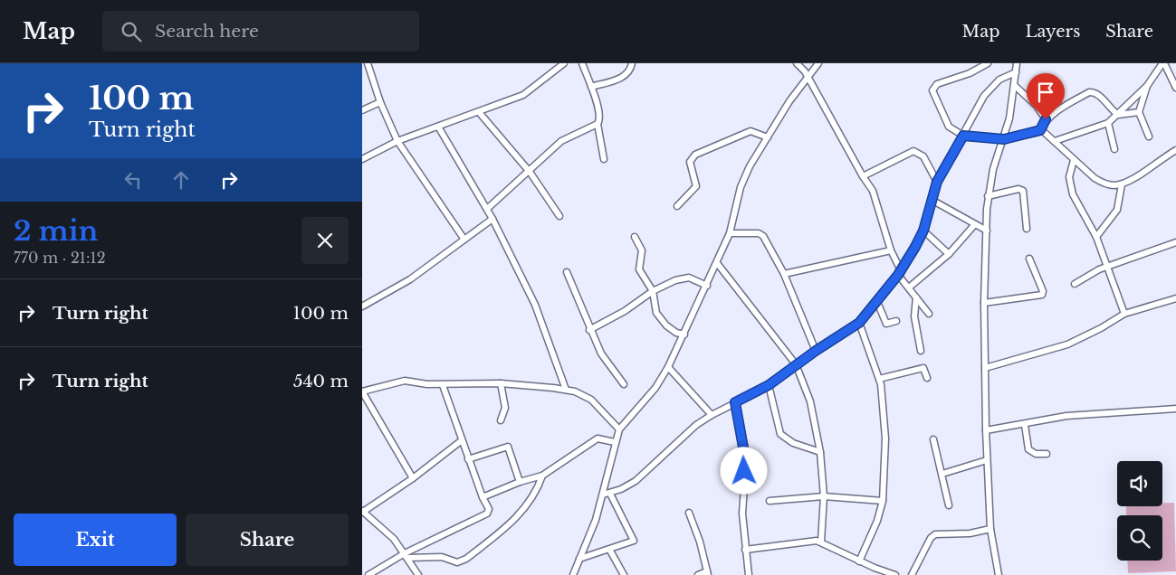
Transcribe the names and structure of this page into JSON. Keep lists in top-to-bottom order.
{
  "page": {
    "header": "Map",
    "search": "Search here",
    "nav": ["Map", "Layers", "Share"],
    "turn": ["100 m", "Turn right"],
    "heading": ["2 min", "770 m · 21:12"],
    "list": [
      {
        "name": "Turn right",
        "value": "100 m"
      },
      {
        "name": "Turn right",
        "value": "540 m"
      }
    ],
    "buttons": ["Exit", "Share"]
  }
}
